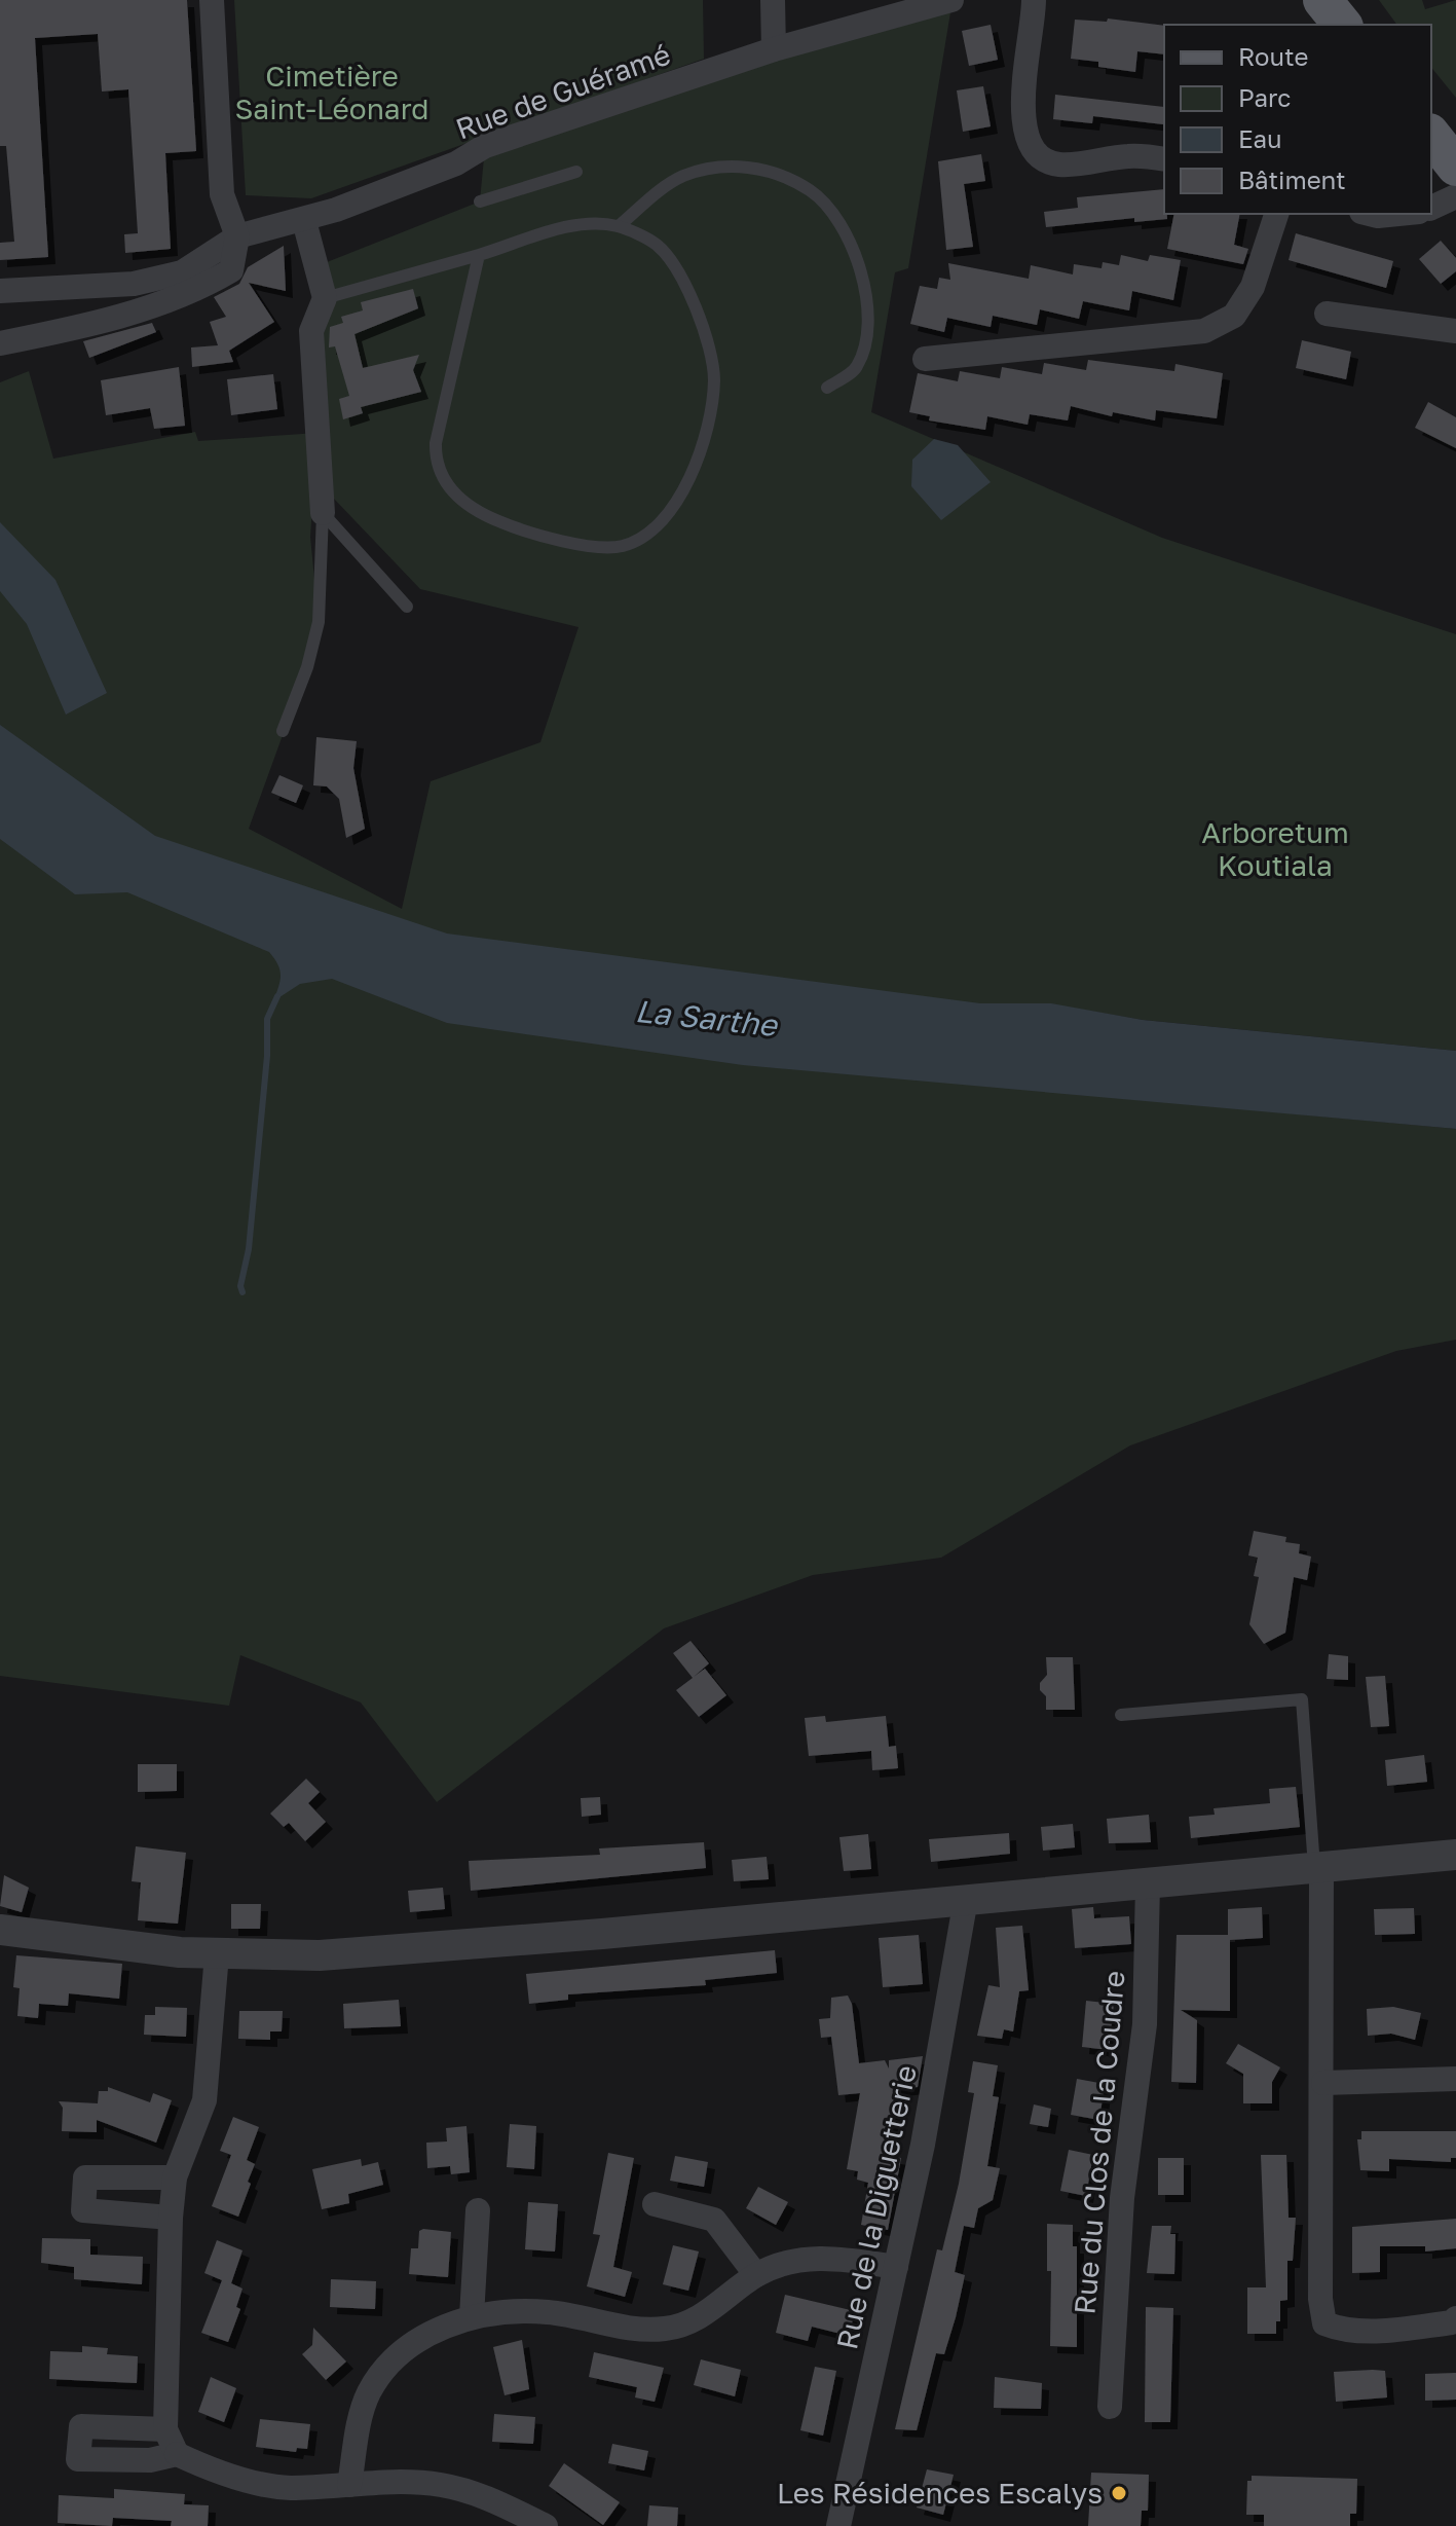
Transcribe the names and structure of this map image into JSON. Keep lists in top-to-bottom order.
{
  "streets": {
    "street": ["Rue de Guéramé", "Rue du Clos de la Coudre", "Rue de la Diguetterie"]
  },
  "water": ["La Sarthe"],
  "parks": ["Cimetière Saint-Léonard", "Arboretum Koutiala"],
  "places": ["Les Résidences Escalys"],
  "legend": [
    "Route",
    "Parc",
    "Eau",
    "Bâtiment"
  ]
}
